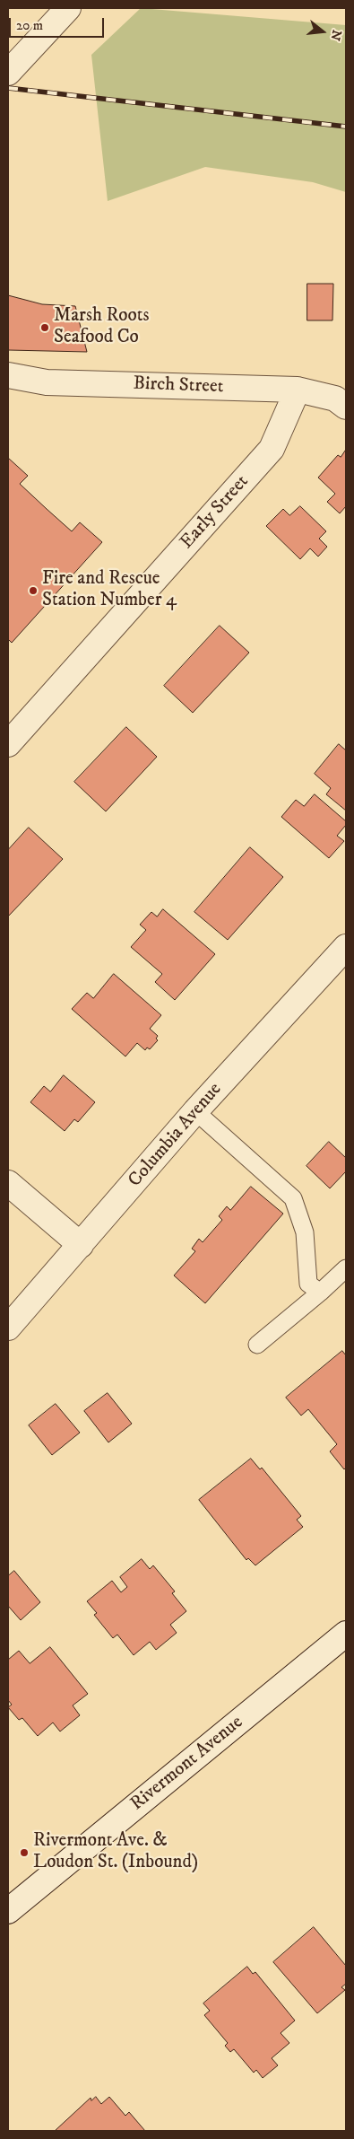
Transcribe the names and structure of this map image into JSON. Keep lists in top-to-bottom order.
{
  "streets": {
    "street": [
      "Birch Street",
      "Early Street",
      "Columbia Avenue",
      "Rivermont Avenue"
    ]
  },
  "crossings": [
    ["Birch Street", "Early Street"]
  ],
  "places": ["Marsh Roots Seafood Co", "Fire and Rescue Station Number 4", "Rivermont Ave. & Loudon St. (Inbound)"],
  "scale_bar": "20 m",
  "north": "right"
}
